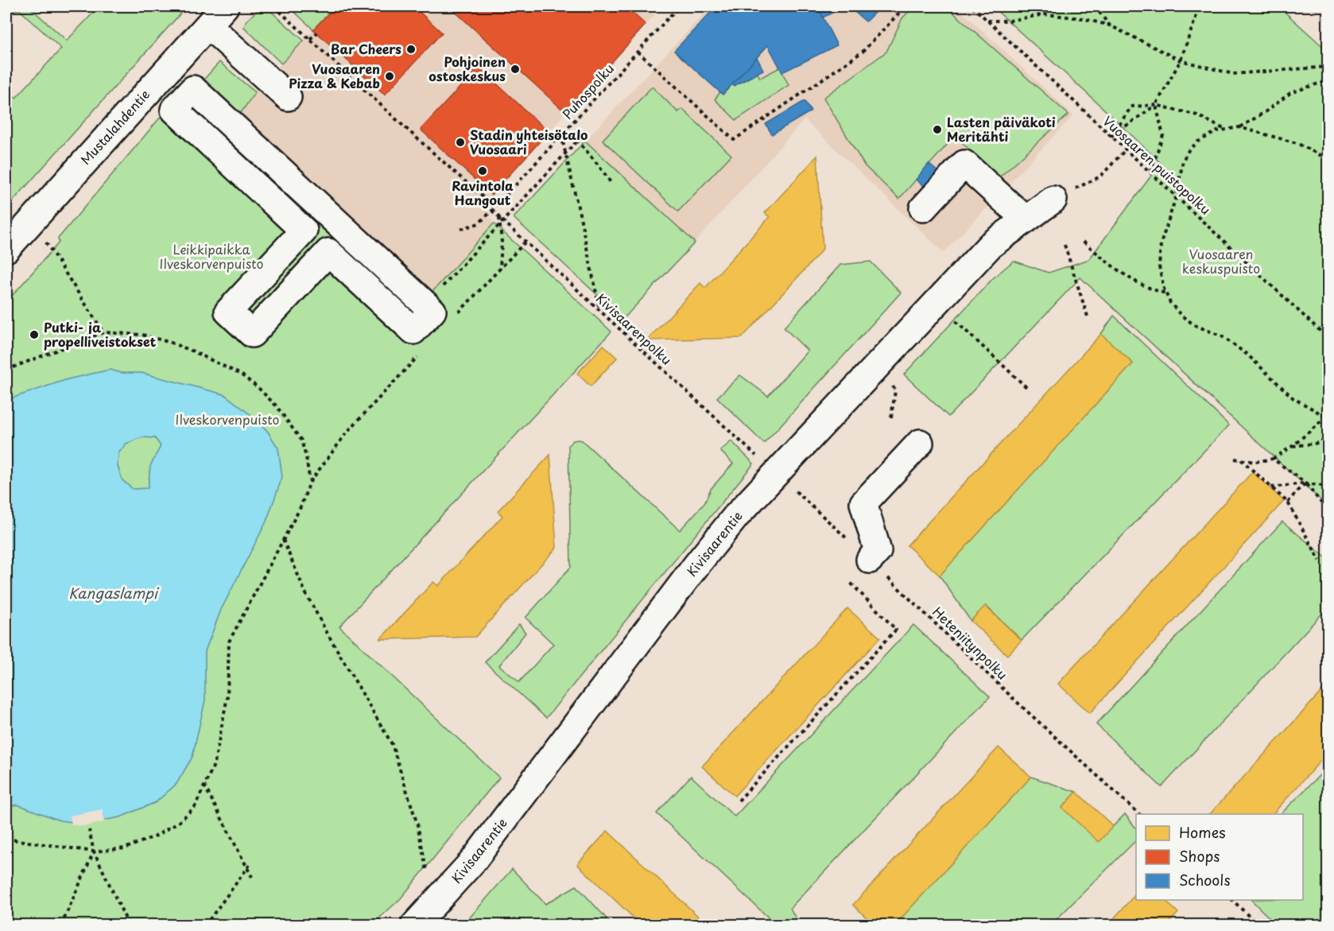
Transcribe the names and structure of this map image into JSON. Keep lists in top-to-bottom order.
{
  "streets": {
    "street": ["Mustalahdentie", "Kivisaarentie"],
    "path": [
      "Puhospolku",
      "Vuosaaren puistopolku",
      "Kivisaarenpolku",
      "Heteniitynpolku"
    ]
  },
  "crossings": [
    ["Puhospolku", "Kivisaarenpolku"]
  ],
  "water": ["Kangaslampi"],
  "parks": ["Leikkipaikka Ilveskorvenpuisto", "Vuosaaren keskuspuisto", "Ilveskorvenpuisto"],
  "places": [
    "Bar Cheers",
    "Pohjoinen ostoskeskus",
    "Vuosaaren Pizza & Kebab",
    "Lasten päiväkoti Meritähti",
    "Stadin yhteisötalo Vuosaari",
    "Ravintola Hangout",
    "Putki- ja propelliveistokset"
  ],
  "legend": ["Homes", "Shops", "Schools"]
}
